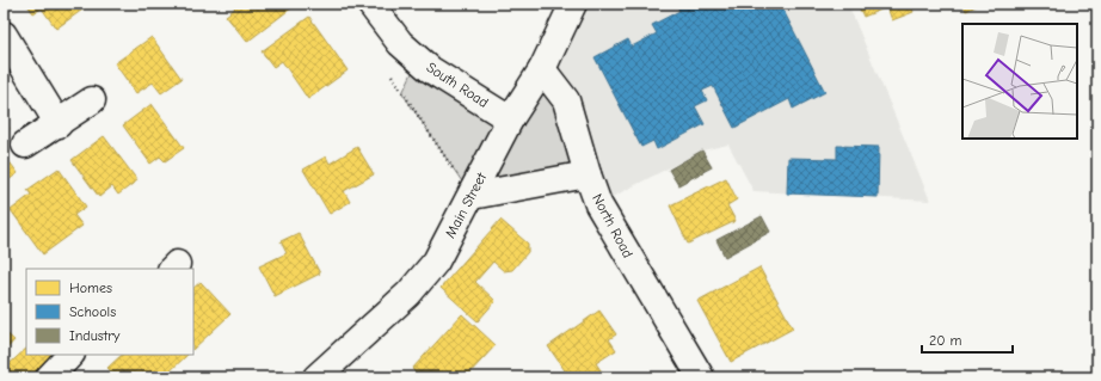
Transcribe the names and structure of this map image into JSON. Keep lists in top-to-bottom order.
{
  "streets": {
    "street": ["South Road", "Main Street", "North Road"]
  },
  "crossings": [
    ["South Road", "Main Street"],
    ["Main Street", "North Road"]
  ],
  "legend": ["Homes", "Schools", "Industry"],
  "scale_bar": "20 m"
}
